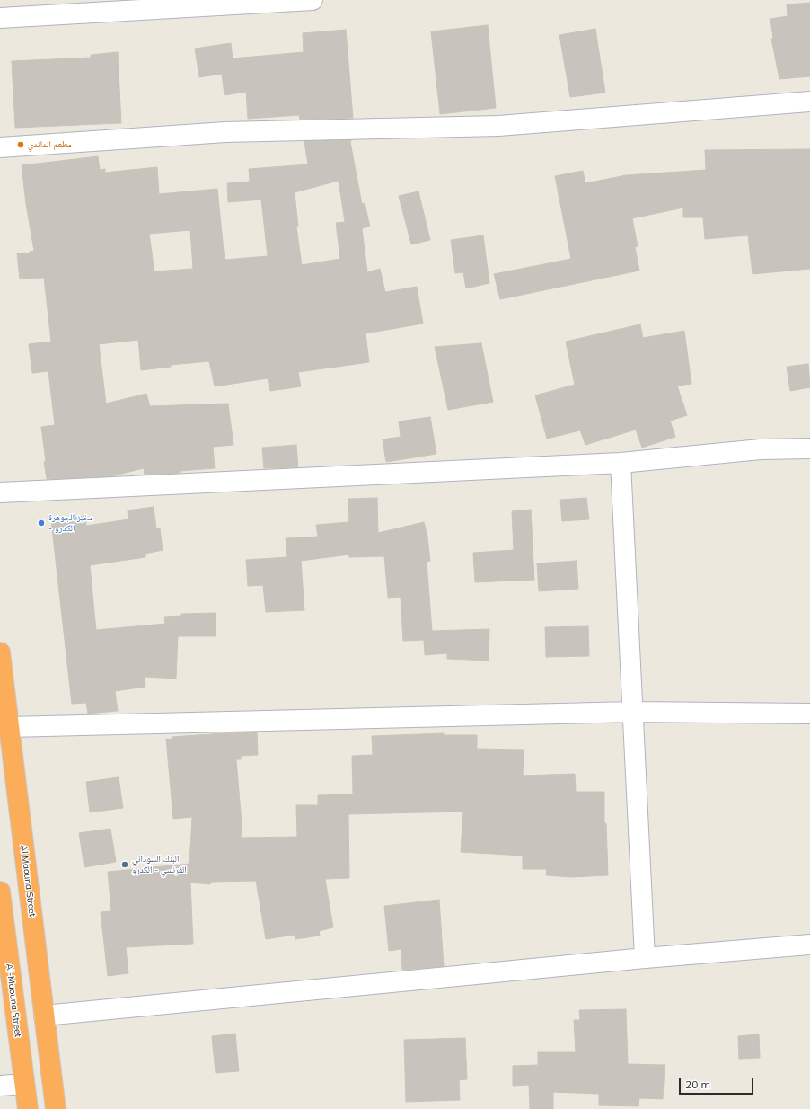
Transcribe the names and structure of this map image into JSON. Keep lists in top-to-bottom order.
{
  "streets": {
    "highway": ["Al Maouna Street", "Al-Maouna Street"]
  },
  "places": ["مطعم انداندي", "مخبز الجوهرة - الكدرو", "البنك السوداني الفرنسي - الكدرو"],
  "scale_bar": "20 m"
}
